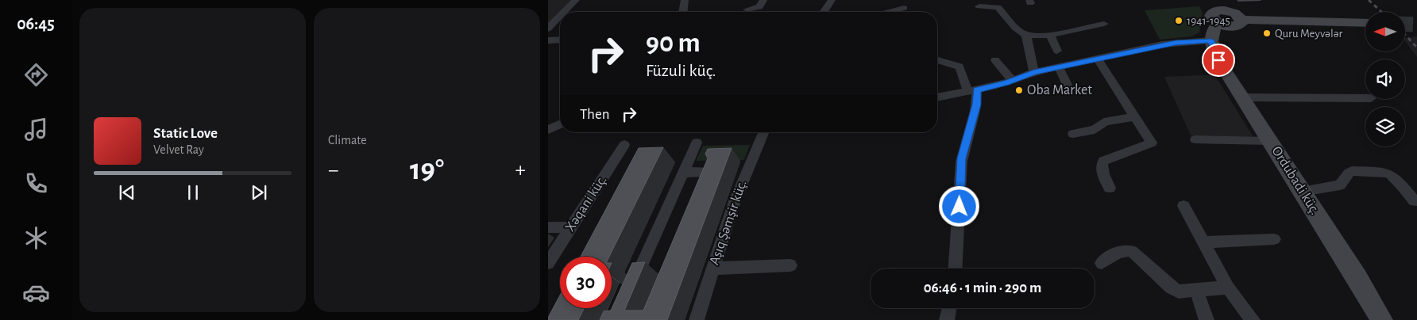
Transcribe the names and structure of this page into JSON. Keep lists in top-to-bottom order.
{
  "streets": {
    "main road": ["Ordubadi küç."],
    "street": ["Xəqani küç.", "Aşıq Şəmşir küç."]
  },
  "places": ["1941-1945", "Quru Meyvələr", "Oba Market"],
  "north": "left",
  "page": {
    "tabs": "06:45",
    "tile": "Climate",
    "turn": ["90 m", "Füzuli küç."],
    "then": "Then",
    "song": ["Static Love", "Velvet Ray"],
    "heat": ["−", "19°", "+"],
    "limit": "30",
    "trip": "06:46 · 1 min · 290 m"
  }
}
